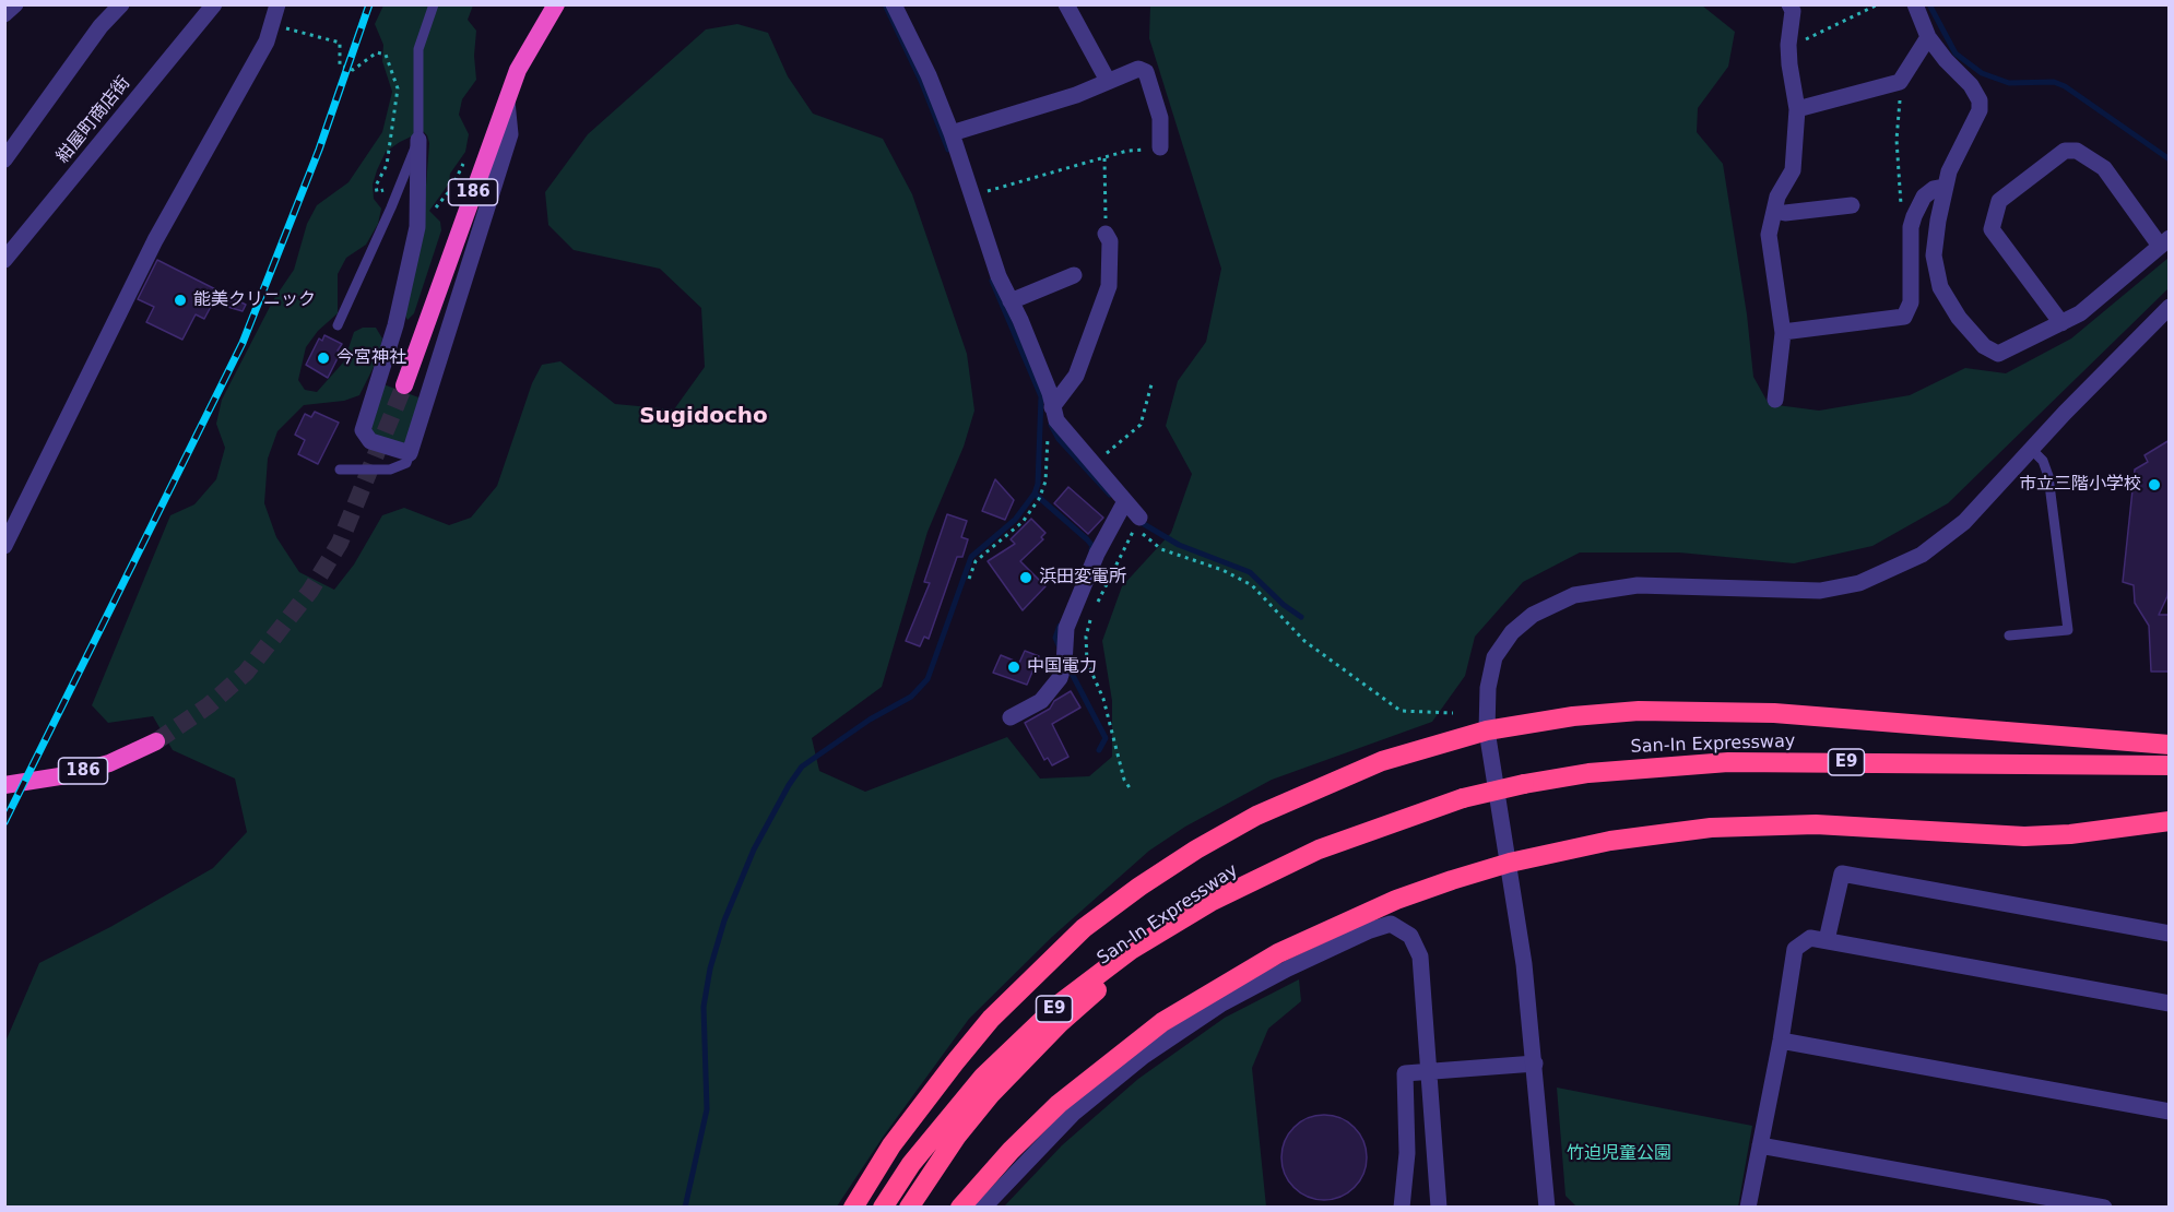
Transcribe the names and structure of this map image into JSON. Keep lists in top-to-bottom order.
{
  "streets": {
    "highway": ["186", "San-In Expressway", "E9"],
    "street": ["紺屋町商店街"]
  },
  "districts": ["Sugidocho"],
  "parks": ["竹迫児童公園"],
  "places": [
    "能美クリニック",
    "今宮神社",
    "市立三階小学校",
    "浜田変電所",
    "中国電力"
  ]
}
